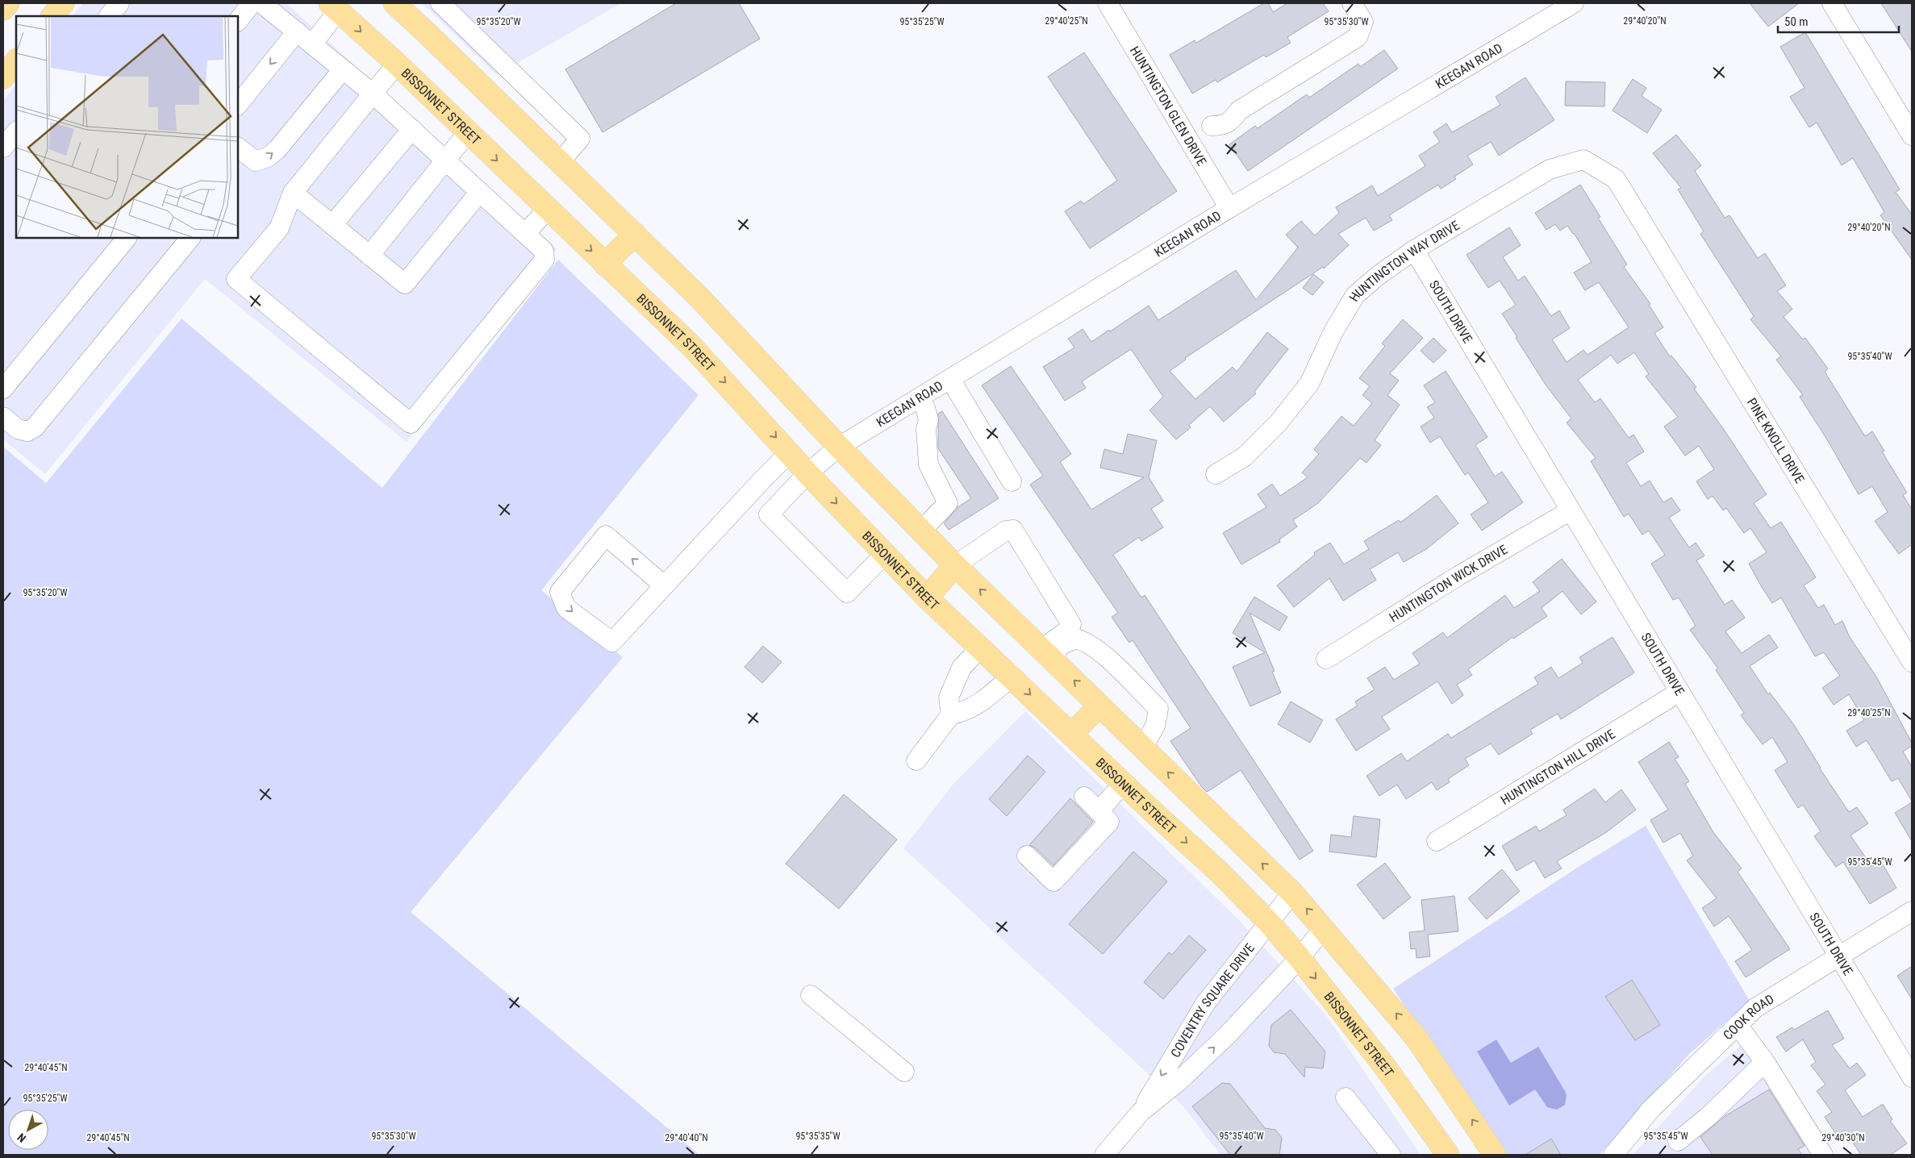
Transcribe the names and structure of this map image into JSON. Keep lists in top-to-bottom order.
{
  "streets": {
    "main road": ["BISSONNET STREET"],
    "street": [
      "KEEGAN ROAD",
      "HUNTINGTON GLEN DRIVE",
      "HUNTINGTON WAY DRIVE",
      "SOUTH DRIVE",
      "PINE KNOLL DRIVE",
      "HUNTINGTON WICK DRIVE",
      "HUNTINGTON HILL DRIVE",
      "COVENTRY SQUARE DRIVE",
      "COOK ROAD"
    ]
  },
  "crossings": [
    ["KEEGAN ROAD", "BISSONNET STREET"],
    ["KEEGAN ROAD", "HUNTINGTON GLEN DRIVE"],
    ["BISSONNET STREET", "COVENTRY SQUARE DRIVE"],
    ["HUNTINGTON WAY DRIVE", "SOUTH DRIVE"],
    ["HUNTINGTON WAY DRIVE", "PINE KNOLL DRIVE"],
    ["SOUTH DRIVE", "HUNTINGTON WICK DRIVE"],
    ["SOUTH DRIVE", "HUNTINGTON HILL DRIVE"],
    ["SOUTH DRIVE", "COOK ROAD"]
  ],
  "scale_bar": "50 m",
  "north": "bottom left",
  "coordinates": [
    "29°40'25\"N",
    "29°40'20\"N",
    "95°35'20\"W",
    "95°35'25\"W",
    "95°35'30\"W",
    "95°35'40\"W",
    "95°35'45\"W",
    "29°40'45\"N",
    "95°35'35\"W",
    "29°40'40\"N",
    "29°40'30\"N"
  ]
}
